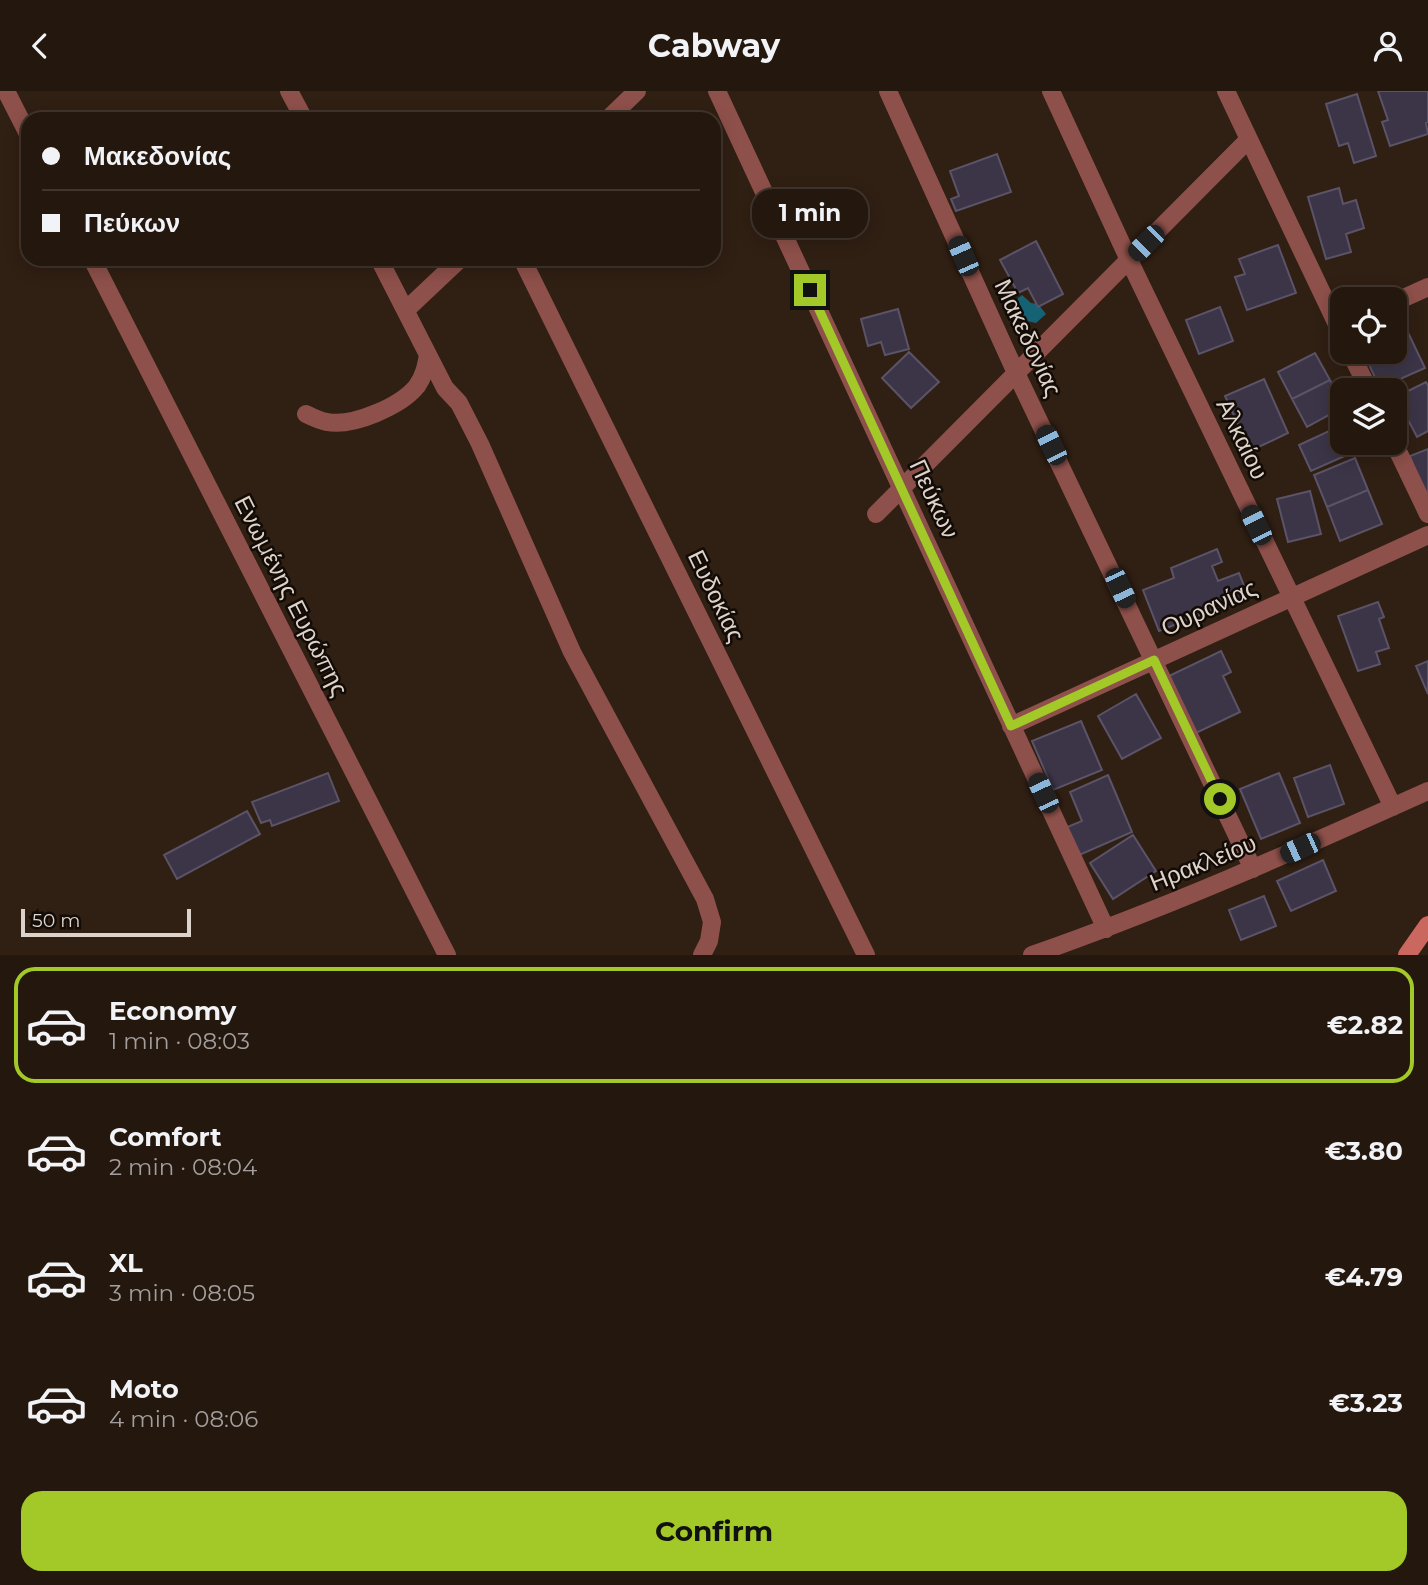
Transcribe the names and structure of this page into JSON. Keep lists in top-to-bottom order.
{
  "streets": {
    "street": [
      "Μακεδονίας",
      "Αλκαίου",
      "Πεύκων",
      "Ενωμένης Ευρώπης",
      "Ευδοκίας",
      "Ουρανίας",
      "Ηρακλείου"
    ]
  },
  "crossings": [
    ["Μακεδονίας", "Ουρανίας"],
    ["Μακεδονίας", "Ηρακλείου"],
    ["Αλκαίου", "Ουρανίας"],
    ["Αλκαίου", "Ηρακλείου"],
    ["Πεύκων", "Ουρανίας"],
    ["Πεύκων", "Ηρακλείου"]
  ],
  "scale_bar": "50 m",
  "page": {
    "header": "Cabway",
    "banner": ["Μακεδονίας", "Πεύκων"],
    "bubble": "1 min",
    "scale": "50 m",
    "list": [
      {
        "name": "Economy",
        "note": "1 min · 08:03",
        "value": "€2.82"
      },
      {
        "name": "Comfort",
        "note": "2 min · 08:04",
        "value": "€3.80"
      },
      {
        "name": "XL",
        "note": "3 min · 08:05",
        "value": "€4.79"
      },
      {
        "name": "Moto",
        "note": "4 min · 08:06",
        "value": "€3.23"
      }
    ],
    "buttons": "Confirm"
  }
}
